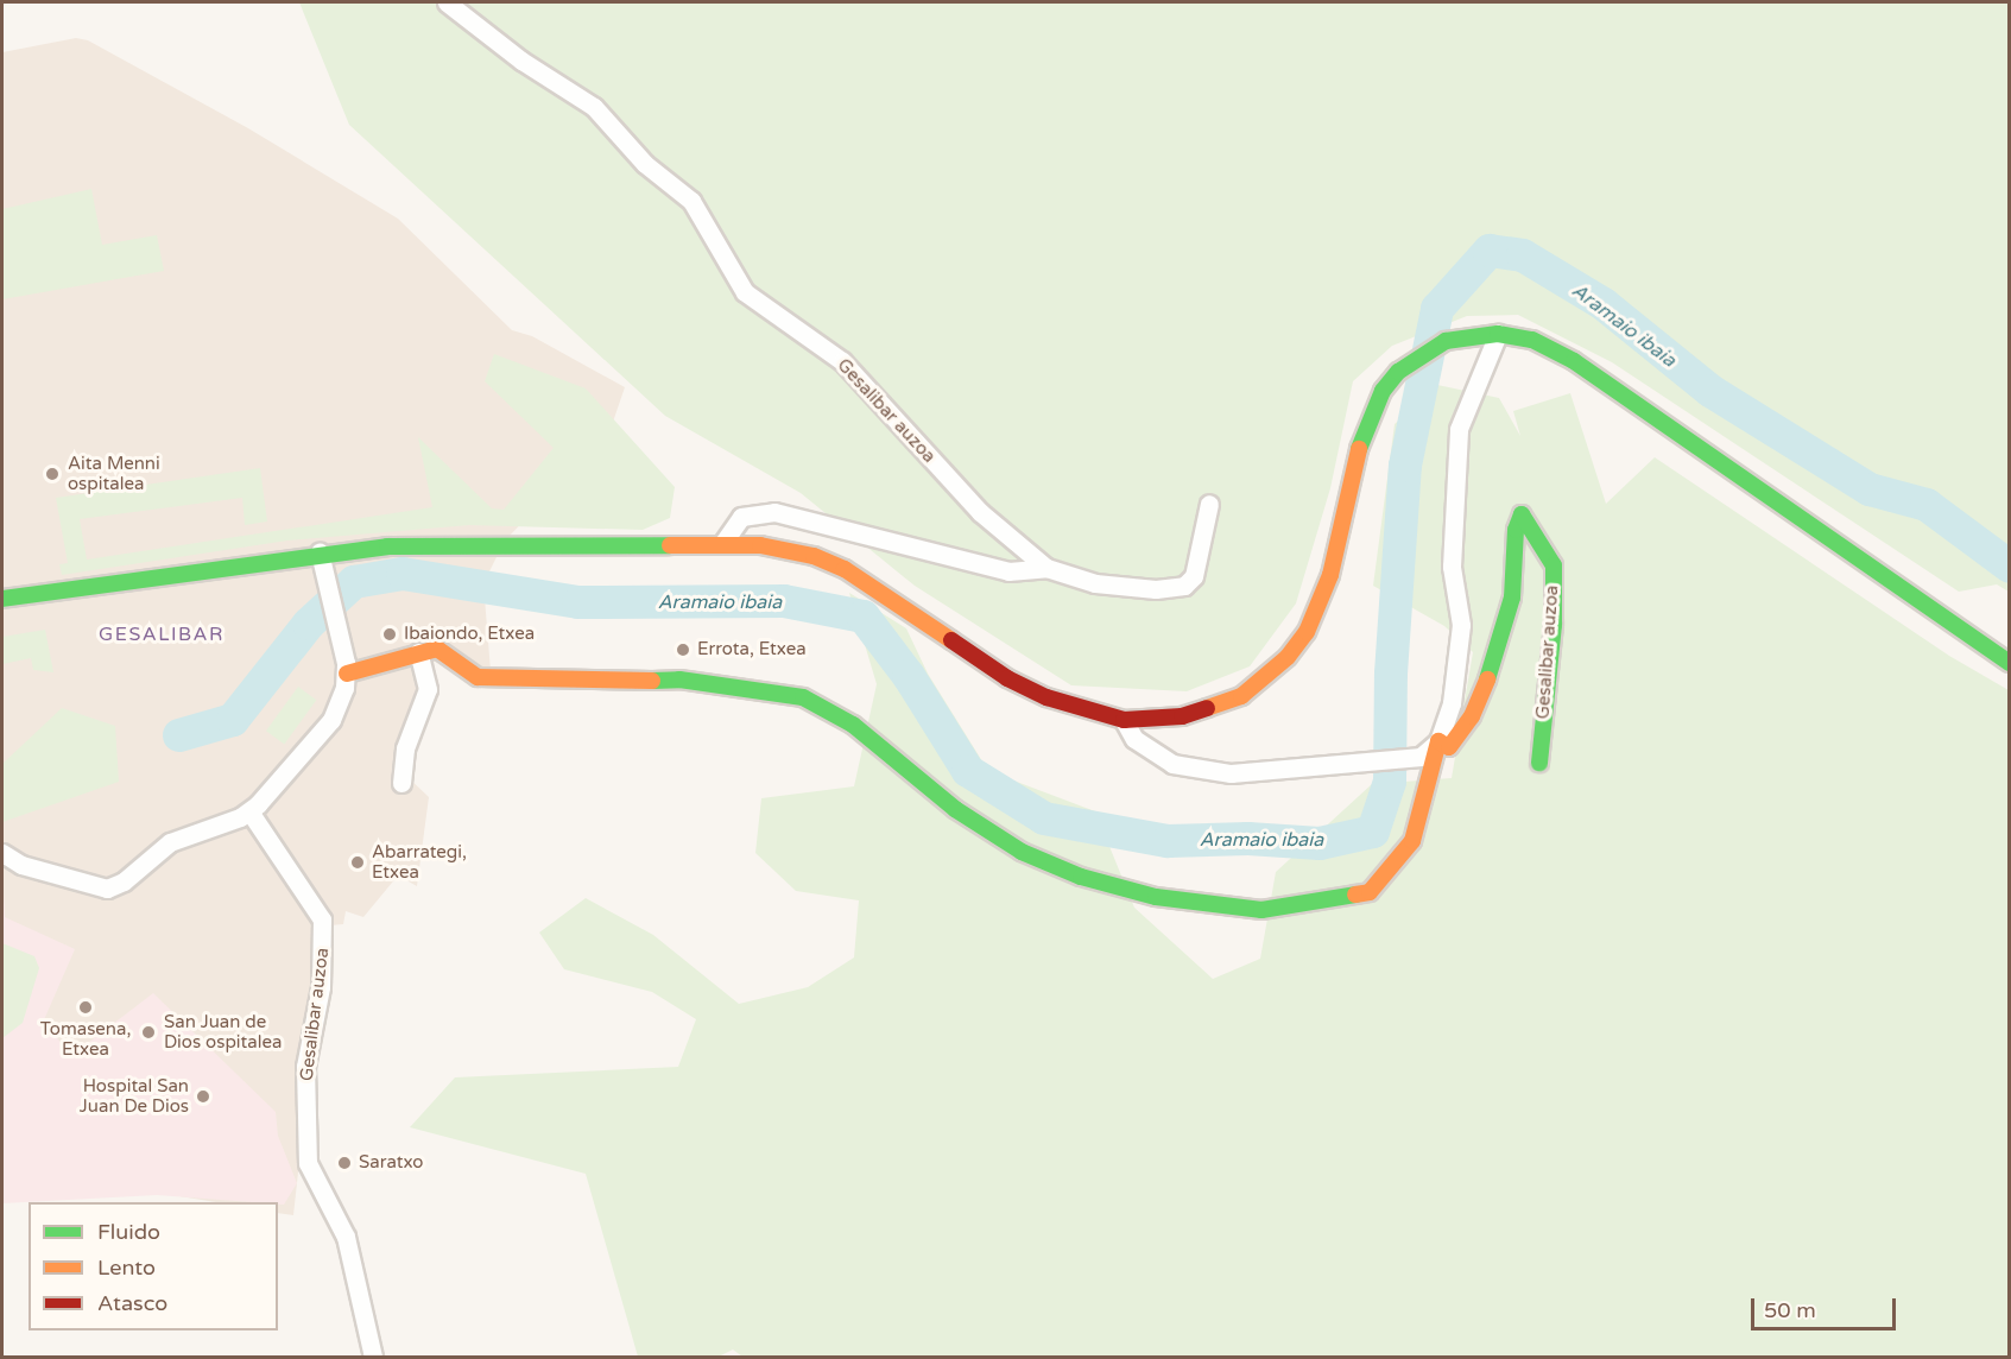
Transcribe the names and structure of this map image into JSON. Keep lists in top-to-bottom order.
{
  "streets": {
    "main road": ["Gesalibar auzoa"]
  },
  "districts": ["GESALIBAR"],
  "water": ["Aramaio ibaia"],
  "places": [
    "Aita Menni ospitalea",
    "Ibaiondo, Etxea",
    "Errota, Etxea",
    "Abarrategi, Etxea",
    "Tomasena, Etxea",
    "San Juan de Dios ospitalea",
    "Hospital San Juan De Dios",
    "Saratxo"
  ],
  "legend": ["Fluido", "Lento", "Atasco"],
  "scale_bar": "50 m"
}
